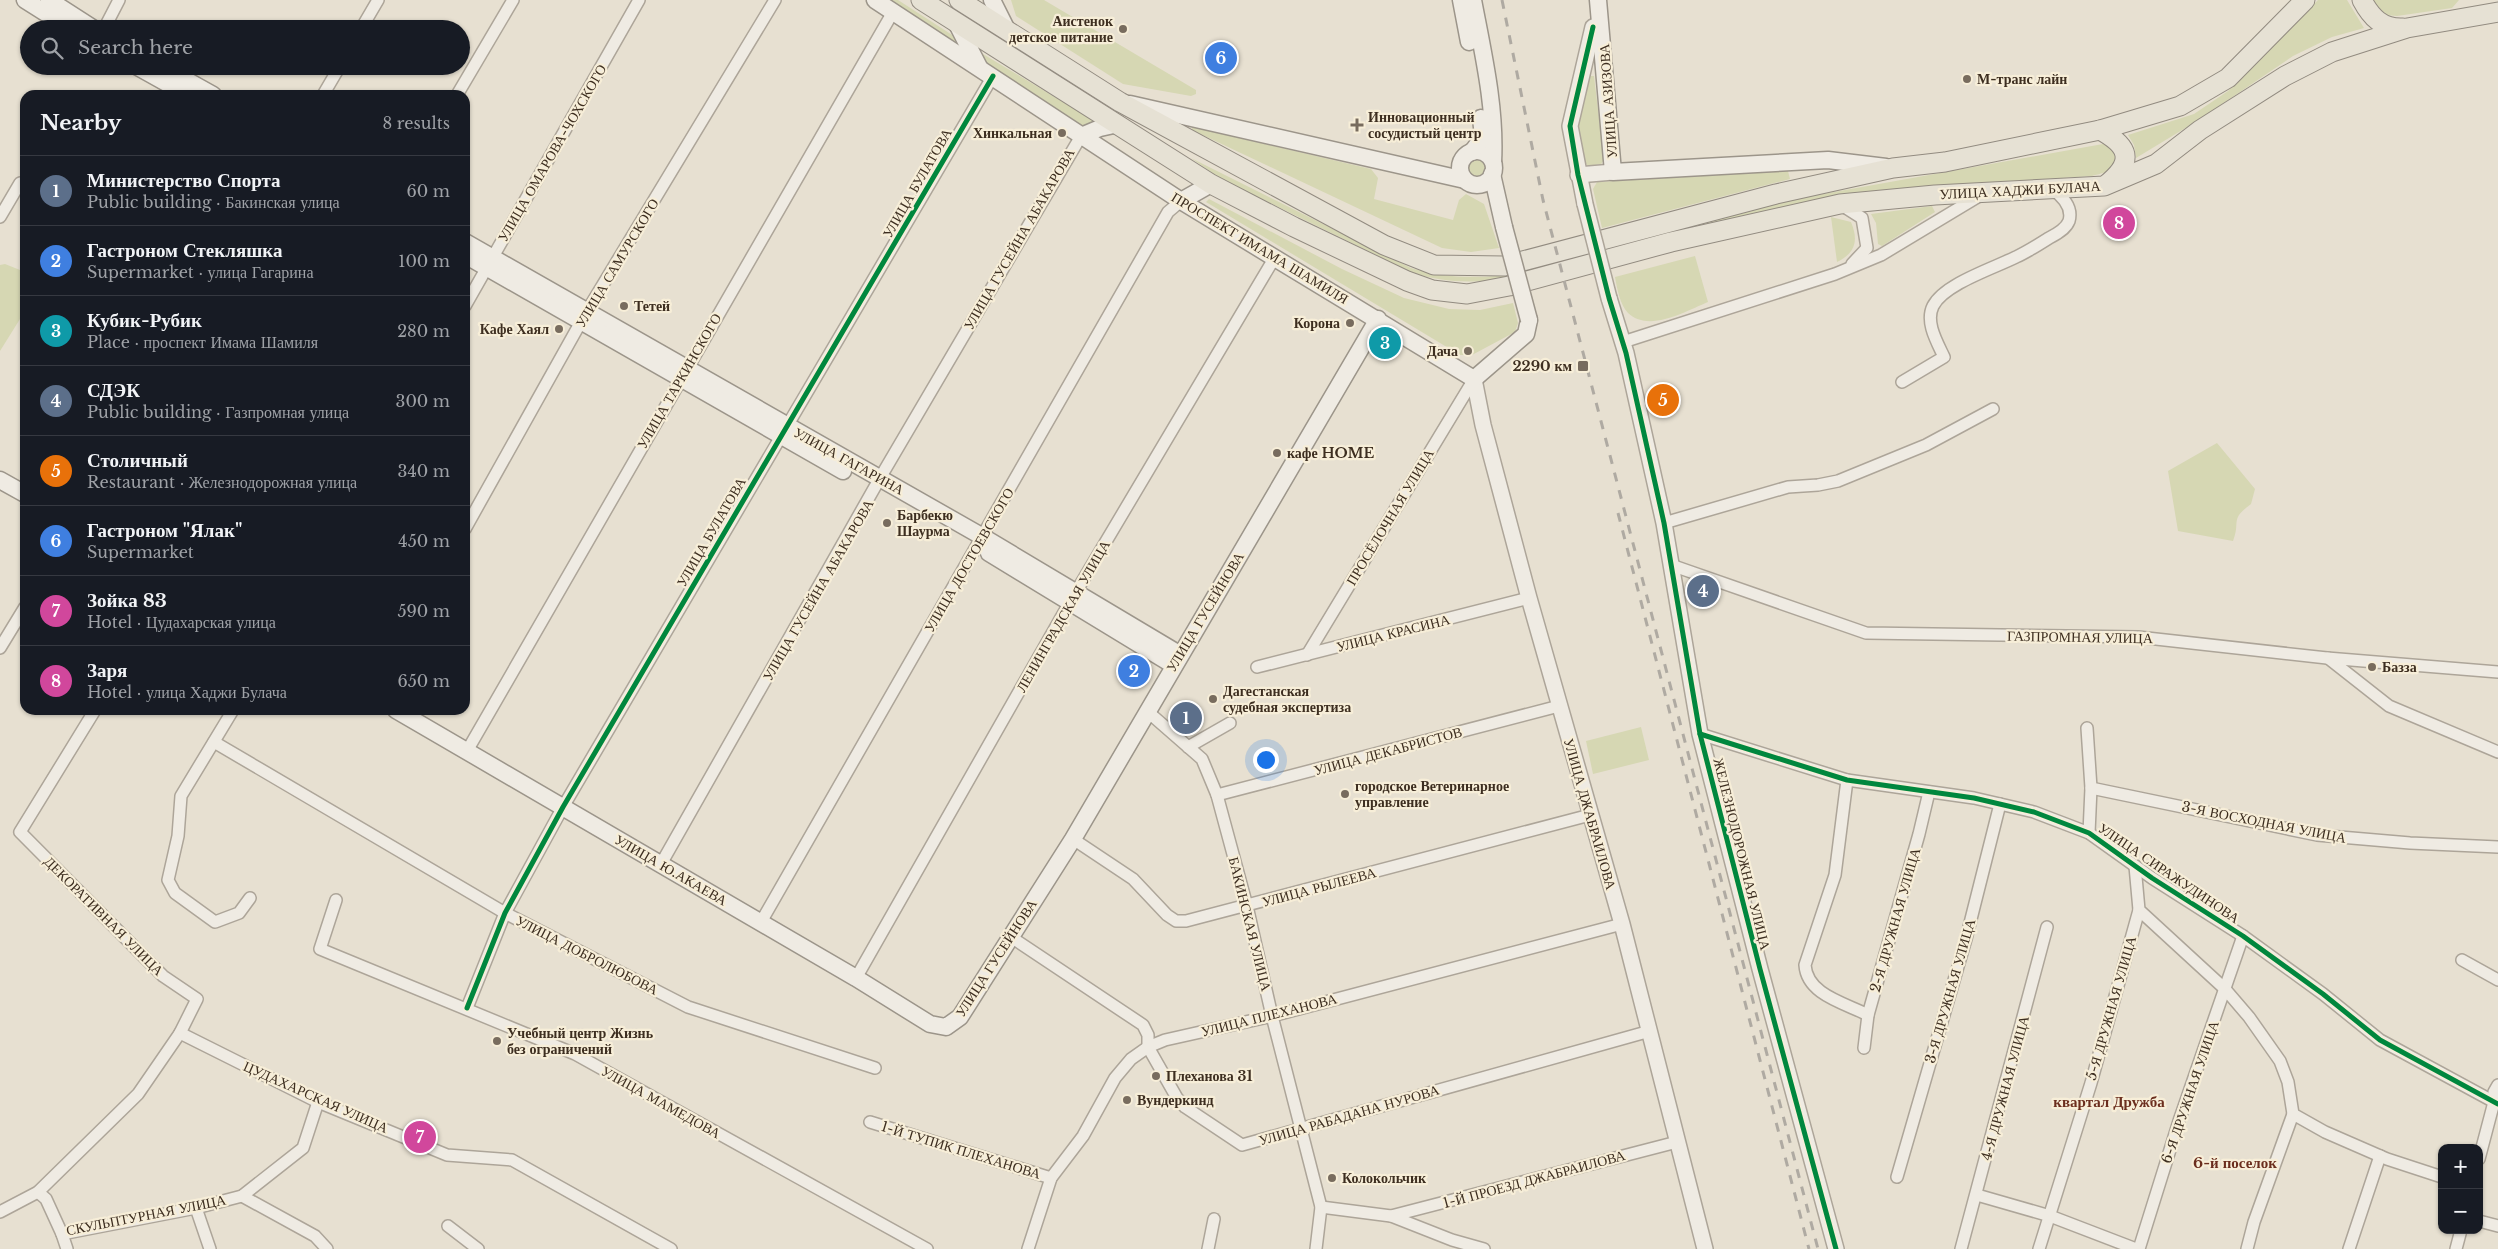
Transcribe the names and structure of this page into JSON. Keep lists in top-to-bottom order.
{
  "streets": {
    "main road": [
      "УЛИЦА АЗИЗОВА",
      "УЛИЦА ХАДЖИ БУЛАЧА",
      "ПРОСПЕКТ ИМАМА ШАМИЛЯ",
      "УЛИЦА ГАГАРИНА",
      "УЛИЦА ГУСЕЙНОВА",
      "УЛИЦА Ю.АКАЕВА"
    ],
    "street": [
      "УЛИЦА ОМАРОВА-ЧОХСКОГО",
      "УЛИЦА БУЛАТОВА",
      "УЛИЦА ГУСЕЙНА АБАКАРОВА",
      "УЛИЦА САМУРСКОГО",
      "УЛИЦА ТАРКИНСКОГО",
      "ПРОСЁЛОЧНАЯ УЛИЦА",
      "УЛИЦА ДОСТОЕВСКОГО",
      "ЛЕНИНГРАДСКАЯ УЛИЦА",
      "УЛИЦА КРАСИНА",
      "ГАЗПРОМНАЯ УЛИЦА",
      "УЛИЦА ДЕКАБРИСТОВ",
      "УЛИЦА ДЖАБРАИЛОВА",
      "3-Я ВОСХОДНАЯ УЛИЦА",
      "ЖЕЛЕЗНОДОРОЖНАЯ УЛИЦА",
      "УЛИЦА СИРАЖУДИНОВА",
      "УЛИЦА РЫЛЕЕВА",
      "ДЕКОРАТИВНАЯ УЛИЦА",
      "2-Я ДРУЖНАЯ УЛИЦА",
      "БАКИНСКАЯ УЛИЦА",
      "УЛИЦА ДОБРОЛЮБОВА",
      "3-Я ДРУЖНАЯ УЛИЦА",
      "5-Я ДРУЖНАЯ УЛИЦА",
      "УЛИЦА ПЛЕХАНОВА",
      "4-Я ДРУЖНАЯ УЛИЦА",
      "6-Я ДРУЖНАЯ УЛИЦА",
      "ЦУДАХАРСКАЯ УЛИЦА",
      "УЛИЦА МАМЕДОВА",
      "УЛИЦА РАБАДАНА НУРОВА",
      "1-Й ТУПИК ПЛЕХАНОВА",
      "1-Й ПРОЕЗД ДЖАБРАИЛОВА",
      "СКУЛЬПТУРНАЯ УЛИЦА"
    ]
  },
  "crossings": [
    ["УЛИЦА АЗИЗОВА", "ЖЕЛЕЗНОДОРОЖНАЯ УЛИЦА"],
    ["УЛИЦА ОМАРОВА-ЧОХСКОГО", "УЛИЦА ГАГАРИНА"],
    ["УЛИЦА БУЛАТОВА", "ПРОСПЕКТ ИМАМА ШАМИЛЯ"],
    ["УЛИЦА БУЛАТОВА", "УЛИЦА ГАГАРИНА"],
    ["УЛИЦА БУЛАТОВА", "УЛИЦА Ю.АКАЕВА"],
    ["УЛИЦА БУЛАТОВА", "УЛИЦА ДОБРОЛЮБОВА"],
    ["УЛИЦА БУЛАТОВА", "УЛИЦА МАМЕДОВА"],
    ["УЛИЦА ГУСЕЙНА АБАКАРОВА", "ПРОСПЕКТ ИМАМА ШАМИЛЯ"],
    ["УЛИЦА ГУСЕЙНА АБАКАРОВА", "УЛИЦА ГАГАРИНА"],
    ["УЛИЦА ГУСЕЙНА АБАКАРОВА", "УЛИЦА Ю.АКАЕВА"],
    ["ПРОСПЕКТ ИМАМА ШАМИЛЯ", "УЛИЦА ТАРКИНСКОГО"],
    ["ПРОСПЕКТ ИМАМА ШАМИЛЯ", "ПРОСЁЛОЧНАЯ УЛИЦА"],
    ["ПРОСПЕКТ ИМАМА ШАМИЛЯ", "УЛИЦА ДОСТОЕВСКОГО"],
    ["ПРОСПЕКТ ИМАМА ШАМИЛЯ", "УЛИЦА ГУСЕЙНОВА"],
    ["ПРОСПЕКТ ИМАМА ШАМИЛЯ", "ЛЕНИНГРАДСКАЯ УЛИЦА"],
    ["ПРОСПЕКТ ИМАМА ШАМИЛЯ", "УЛИЦА ДЖАБРАИЛОВА"],
    ["УЛИЦА САМУРСКОГО", "УЛИЦА ГАГАРИНА"],
    ["УЛИЦА ТАРКИНСКОГО", "УЛИЦА ГАГАРИНА"],
    ["УЛИЦА ТАРКИНСКОГО", "УЛИЦА Ю.АКАЕВА"],
    ["УЛИЦА ГАГАРИНА", "УЛИЦА ДОСТОЕВСКОГО"],
    ["УЛИЦА ГАГАРИНА", "УЛИЦА ГУСЕЙНОВА"],
    ["УЛИЦА ГАГАРИНА", "ЛЕНИНГРАДСКАЯ УЛИЦА"],
    ["ПРОСЁЛОЧНАЯ УЛИЦА", "УЛИЦА КРАСИНА"],
    ["ПРОСЁЛОЧНАЯ УЛИЦА", "УЛИЦА ДЖАБРАИЛОВА"],
    ["УЛИЦА ДОСТОЕВСКОГО", "УЛИЦА Ю.АКАЕВА"],
    ["УЛИЦА ГУСЕЙНОВА", "УЛИЦА Ю.АКАЕВА"],
    ["УЛИЦА ГУСЕЙНОВА", "УЛИЦА РЫЛЕЕВА"],
    ["УЛИЦА ГУСЕЙНОВА", "БАКИНСКАЯ УЛИЦА"],
    ["УЛИЦА ГУСЕЙНОВА", "УЛИЦА РАБАДАНА НУРОВА"],
    ["ЛЕНИНГРАДСКАЯ УЛИЦА", "УЛИЦА Ю.АКАЕВА"],
    ["УЛИЦА КРАСИНА", "УЛИЦА ДЖАБРАИЛОВА"],
    ["ГАЗПРОМНАЯ УЛИЦА", "ЖЕЛЕЗНОДОРОЖНАЯ УЛИЦА"],
    ["УЛИЦА ДЕКАБРИСТОВ", "УЛИЦА ДЖАБРАИЛОВА"],
    ["УЛИЦА ДЕКАБРИСТОВ", "БАКИНСКАЯ УЛИЦА"],
    ["УЛИЦА ДЖАБРАИЛОВА", "УЛИЦА РЫЛЕЕВА"],
    ["УЛИЦА ДЖАБРАИЛОВА", "УЛИЦА ПЛЕХАНОВА"],
    ["УЛИЦА ДЖАБРАИЛОВА", "УЛИЦА РАБАДАНА НУРОВА"],
    ["УЛИЦА ДЖАБРАИЛОВА", "1-Й ПРОЕЗД ДЖАБРАИЛОВА"],
    ["ЖЕЛЕЗНОДОРОЖНАЯ УЛИЦА", "УЛИЦА СИРАЖУДИНОВА"],
    ["УЛИЦА СИРАЖУДИНОВА", "2-Я ДРУЖНАЯ УЛИЦА"],
    ["УЛИЦА СИРАЖУДИНОВА", "3-Я ДРУЖНАЯ УЛИЦА"],
    ["УЛИЦА СИРАЖУДИНОВА", "5-Я ДРУЖНАЯ УЛИЦА"],
    ["УЛИЦА СИРАЖУДИНОВА", "6-Я ДРУЖНАЯ УЛИЦА"],
    ["УЛИЦА РЫЛЕЕВА", "БАКИНСКАЯ УЛИЦА"],
    ["ДЕКОРАТИВНАЯ УЛИЦА", "ЦУДАХАРСКАЯ УЛИЦА"],
    ["ДЕКОРАТИВНАЯ УЛИЦА", "СКУЛЬПТУРНАЯ УЛИЦА"],
    ["БАКИНСКАЯ УЛИЦА", "УЛИЦА ПЛЕХАНОВА"],
    ["БАКИНСКАЯ УЛИЦА", "УЛИЦА РАБАДАНА НУРОВА"],
    ["УЛИЦА ПЛЕХАНОВА", "УЛИЦА РАБАДАНА НУРОВА"],
    ["УЛИЦА ПЛЕХАНОВА", "1-Й ТУПИК ПЛЕХАНОВА"],
    ["ЦУДАХАРСКАЯ УЛИЦА", "СКУЛЬПТУРНАЯ УЛИЦА"]
  ],
  "districts": ["квартал Дружба", "6-й поселок"],
  "places": {
    "other": [
      "Аистенок детское питание",
      "М-транс лайн",
      "Хинкальная",
      "Тетей",
      "Корона",
      "Кафе Хаял",
      "Дача",
      "кафе HOME",
      "Барбекю Шаурма",
      "Базза",
      "Дагестанская судебная экспертиза",
      "городское Ветеринарное управление",
      "Учебный центр Жизнь без ограничений",
      "Плеханова 31",
      "Вундеркинд",
      "Колокольчик"
    ],
    "health": ["Инновационный сосудистый центр"],
    "transit": ["2290 км"]
  },
  "page": {
    "search": "Search here",
    "pins": [
      "6",
      "8",
      "3",
      "5",
      "4",
      "2",
      "1",
      "7"
    ],
    "heading": ["Nearby", "8 results"],
    "list": [
      {
        "mark": "1",
        "name": "Министерство Спорта",
        "note": "Public building · Бакинская улица",
        "value": "60 m"
      },
      {
        "mark": "2",
        "name": "Гастроном Стекляшка",
        "note": "Supermarket · улица Гагарина",
        "value": "100 m"
      },
      {
        "mark": "3",
        "name": "Кубик-Рубик",
        "note": "Place · проспект Имама Шамиля",
        "value": "280 m"
      },
      {
        "mark": "4",
        "name": "СДЭК",
        "note": "Public building · Газпромная улица",
        "value": "300 m"
      },
      {
        "mark": "5",
        "name": "Столичный",
        "note": "Restaurant · Железнодорожная улица",
        "value": "340 m"
      },
      {
        "mark": "6",
        "name": "Гастроном \"Ялак\"",
        "note": "Supermarket",
        "value": "450 m"
      },
      {
        "mark": "7",
        "name": "Зойка 83",
        "note": "Hotel · Цудахарская улица",
        "value": "590 m"
      },
      {
        "mark": "8",
        "name": "Заря",
        "note": "Hotel · улица Хаджи Булача",
        "value": "650 m"
      }
    ],
    "map_buttons": ["+", "−"]
  }
}
